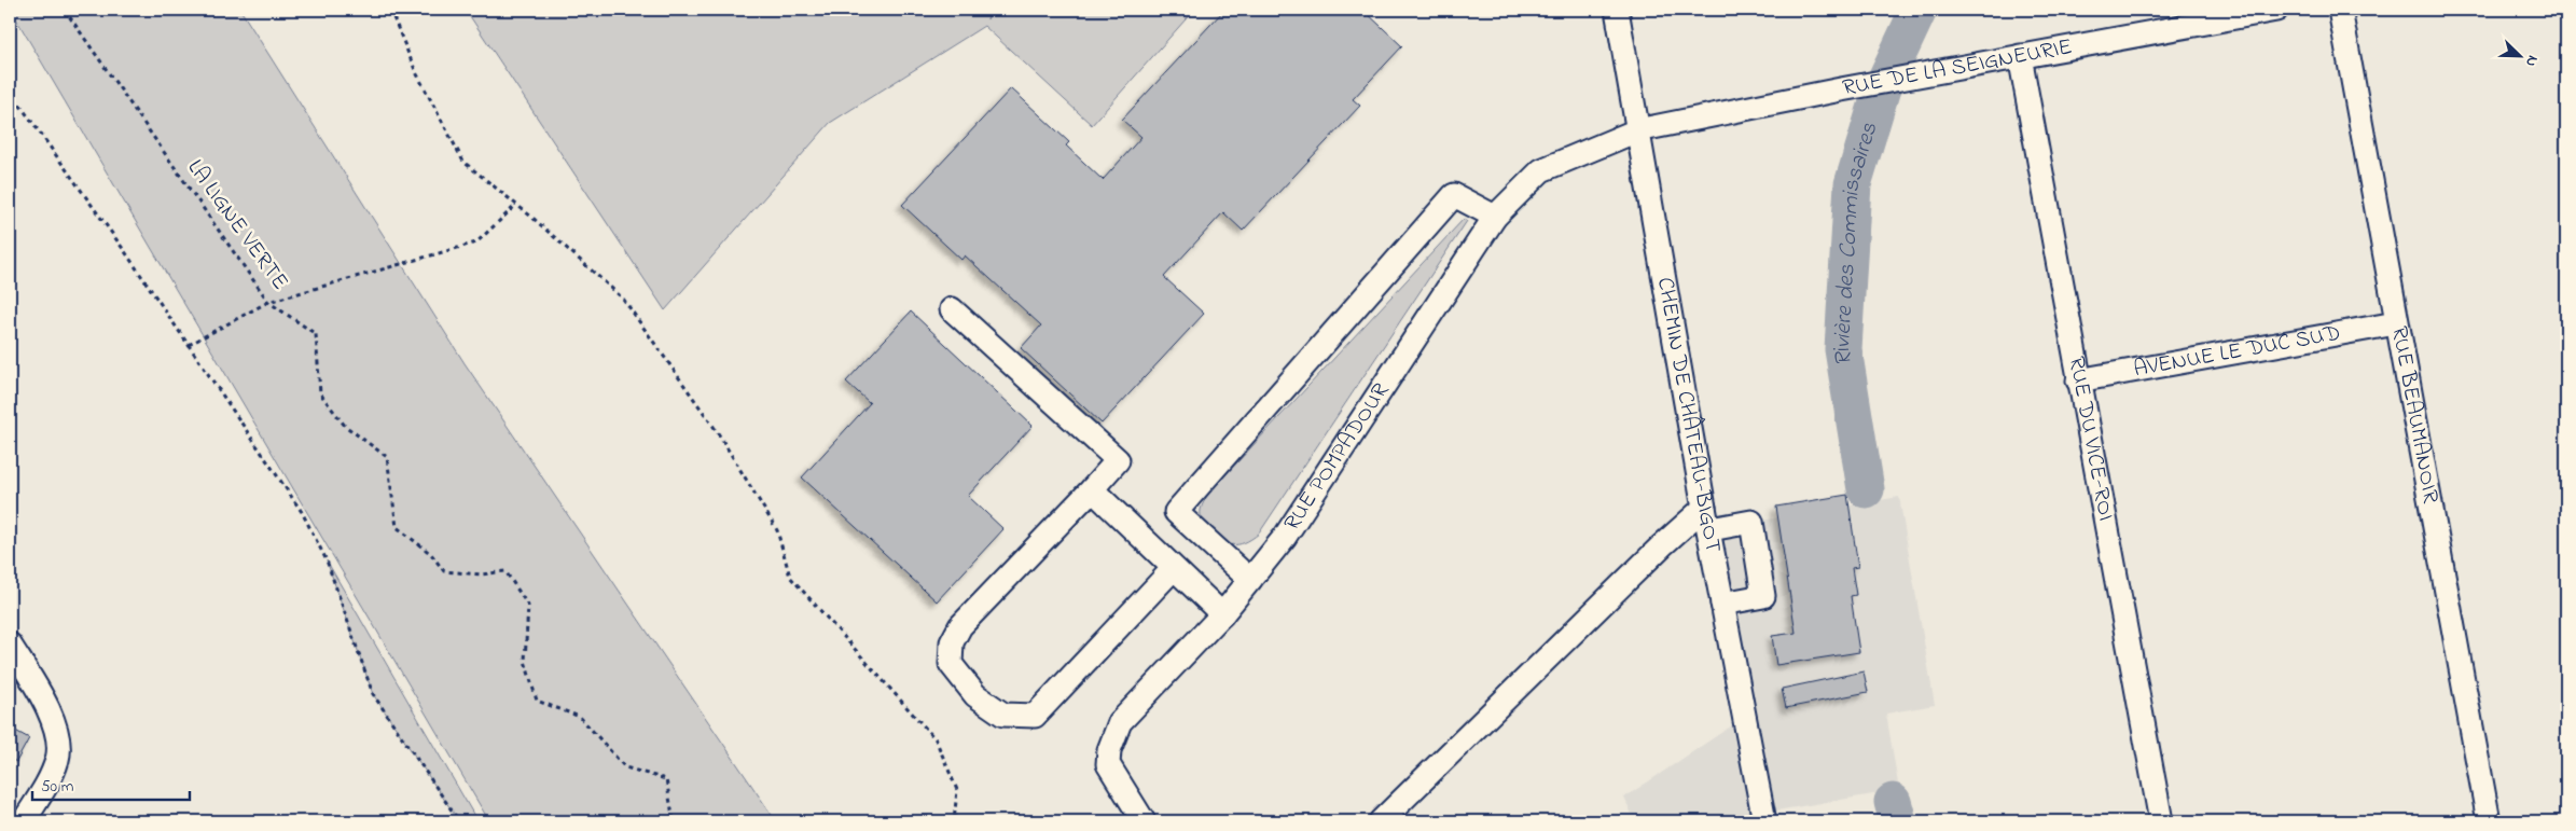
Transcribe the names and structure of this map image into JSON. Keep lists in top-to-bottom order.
{
  "streets": {
    "street": [
      "RUE DE LA SEIGNEURIE",
      "AVENUE LE DUC SUD",
      "CHEMIN DE CHÂTEAU-BIGOT",
      "RUE BEAUMANOIR",
      "RUE DU VICE-ROI",
      "RUE POMPADOUR"
    ],
    "path": ["LA LIGNE VERTE"]
  },
  "crossings": [
    ["RUE DE LA SEIGNEURIE", "CHEMIN DE CHÂTEAU-BIGOT"],
    ["RUE DE LA SEIGNEURIE", "RUE DU VICE-ROI"],
    ["RUE DE LA SEIGNEURIE", "RUE POMPADOUR"],
    ["AVENUE LE DUC SUD", "RUE BEAUMANOIR"],
    ["AVENUE LE DUC SUD", "RUE DU VICE-ROI"],
    ["CHEMIN DE CHÂTEAU-BIGOT", "RUE POMPADOUR"]
  ],
  "water": ["Rivière des Commissaires"],
  "scale_bar": "50 m",
  "north": "bottom right"
}
